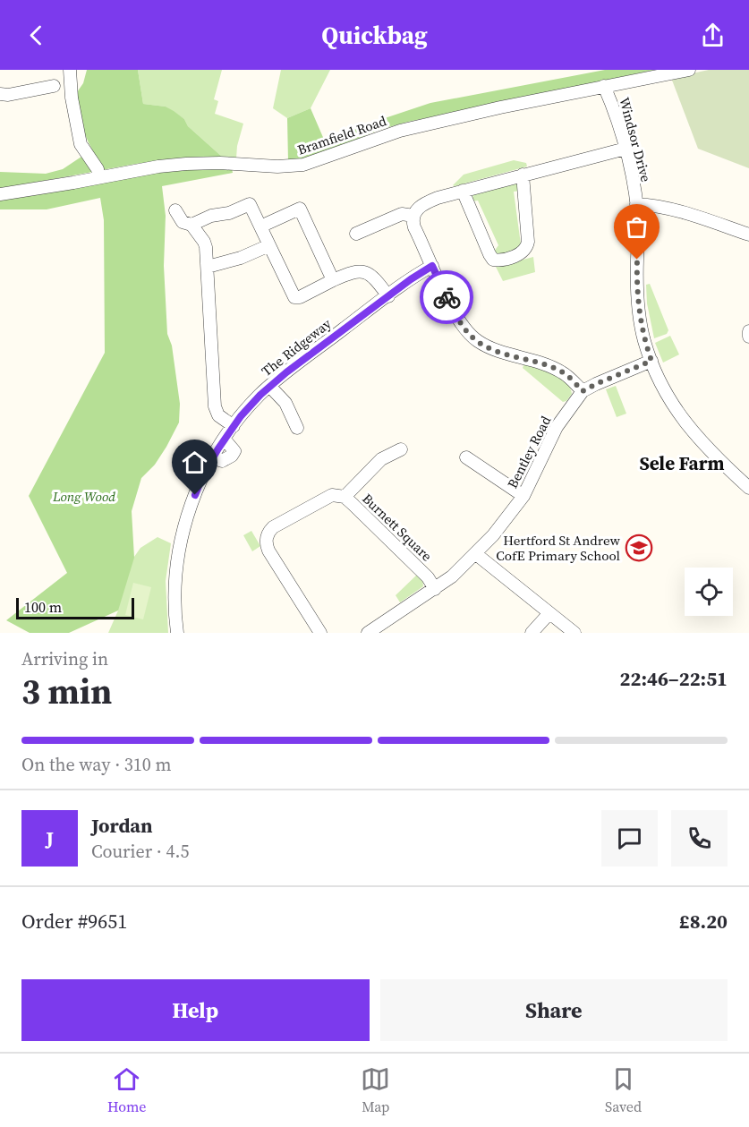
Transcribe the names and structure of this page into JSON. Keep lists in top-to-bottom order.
{
  "streets": {
    "street": [
      "Bramfield Road",
      "Windsor Drive",
      "The Ridgeway",
      "Bentley Road",
      "Burnett Square"
    ]
  },
  "crossings": [
    ["Bramfield Road", "Windsor Drive"],
    ["Windsor Drive", "Bentley Road"],
    ["Bentley Road", "Burnett Square"]
  ],
  "districts": ["Sele Farm"],
  "parks": ["Long Wood"],
  "places": {
    "school or university": ["Hertford St Andrew CofE Primary School"]
  },
  "scale_bar": "100 m",
  "page": {
    "header": "Quickbag",
    "scale": "100 m",
    "heading": ["3 min", "Arriving in", "22:46–22:51"],
    "panel": [
      "Jordan",
      "Courier · 4.5",
      "Order #9651",
      "£8.20"
    ],
    "bar": "On the way · 310 m",
    "round": "J",
    "buttons": ["Help", "Share"],
    "tabs": ["Home", "Map", "Saved"]
  }
}
